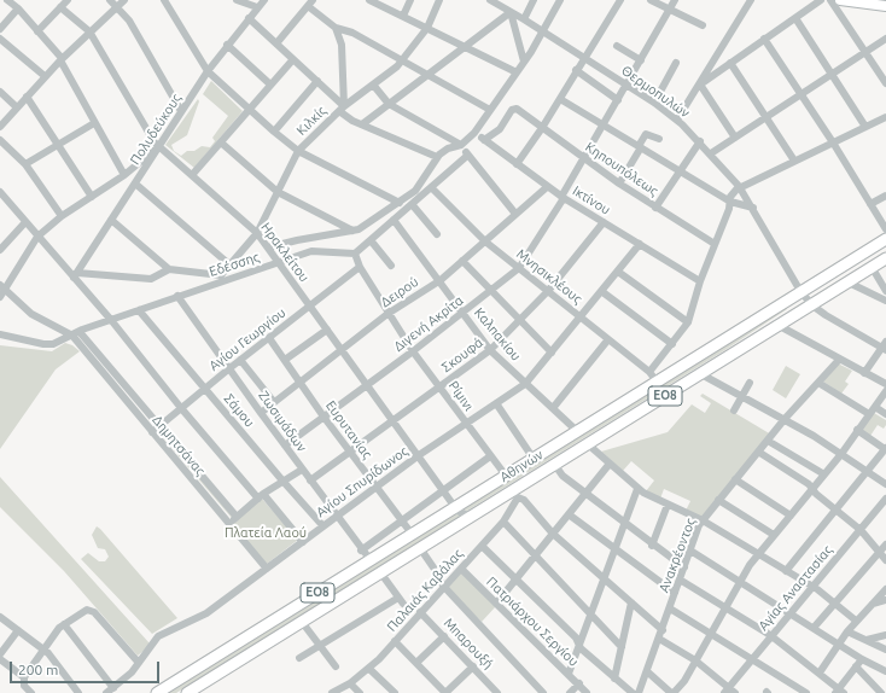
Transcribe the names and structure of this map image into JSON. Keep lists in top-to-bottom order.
{
  "streets": {
    "highway": ["ΕΟ8", "Αθηνών"],
    "street": [
      "Θερμοπυλών",
      "Κιλκίς",
      "Πολυδεύκους",
      "Κηπουπόλεως",
      "Ικτίνου",
      "Ηρακλείτου",
      "Εδέσσης",
      "Μνησικλέους",
      "Δειρού",
      "Διγενή Ακρίτα",
      "Καλπακίου",
      "Αγίου Γεωργίου",
      "Σκουφά",
      "Ρίμινι",
      "Σάμου",
      "Ζωσιμάδων",
      "Ευρυτανίας",
      "Δημητσάνας",
      "Αγίου Σπυρίδωνος",
      "Ανακρέοντος",
      "Αγίας Αναστασίας",
      "Παλαιάς Καβάλας",
      "Πατριάρχου Σεργίου",
      "Μπαρουξή"
    ]
  },
  "crossings": [
    ["Θερμοπυλών", "Εδέσσης"],
    ["Θερμοπυλών", "Διγενή Ακρίτα"],
    ["Θερμοπυλών", "Αθηνών"],
    ["Κιλκίς", "Ηρακλείτου"],
    ["Κιλκίς", "Εδέσσης"],
    ["Πολυδεύκους", "Ηρακλείτου"],
    ["Κηπουπόλεως", "Ικτίνου"],
    ["Κηπουπόλεως", "Διγενή Ακρίτα"],
    ["Ικτίνου", "Εδέσσης"],
    ["Ικτίνου", "Δειρού"],
    ["Ικτίνου", "Διγενή Ακρίτα"],
    ["Ικτίνου", "Σκουφά"],
    ["Ικτίνου", "Αγίου Σπυρίδωνος"],
    ["Ηρακλείτου", "Εδέσσης"],
    ["Ηρακλείτου", "Δειρού"],
    ["Ηρακλείτου", "Διγενή Ακρίτα"],
    ["Ηρακλείτου", "Αγίου Γεωργίου"],
    ["Ηρακλείτου", "Σκουφά"],
    ["Ηρακλείτου", "Αθηνών"],
    ["Ηρακλείτου", "Αγίου Σπυρίδωνος"],
    ["Εδέσσης", "Ρίμινι"],
    ["Εδέσσης", "Σάμου"],
    ["Εδέσσης", "Ζωσιμάδων"],
    ["Εδέσσης", "Δημητσάνας"],
    ["Μνησικλέους", "Δειρού"],
    ["Μνησικλέους", "Διγενή Ακρίτα"],
    ["Μνησικλέους", "Σκουφά"],
    ["Μνησικλέους", "Αθηνών"],
    ["Μνησικλέους", "Αγίου Σπυρίδωνος"],
    ["Δειρού", "Καλπακίου"],
    ["Δειρού", "Ρίμινι"],
    ["Δειρού", "Ζωσιμάδων"],
    ["Δειρού", "Ευρυτανίας"],
    ["Διγενή Ακρίτα", "Καλπακίου"],
    ["Διγενή Ακρίτα", "Ρίμινι"],
    ["Διγενή Ακρίτα", "Ζωσιμάδων"],
    ["Διγενή Ακρίτα", "Ευρυτανίας"],
    ["Καλπακίου", "Σκουφά"],
    ["Καλπακίου", "Αθηνών"],
    ["Καλπακίου", "Αγίου Σπυρίδωνος"],
    ["Αγίου Γεωργίου", "Ρίμινι"],
    ["Αγίου Γεωργίου", "Σάμου"],
    ["Αγίου Γεωργίου", "Ζωσιμάδων"],
    ["Αγίου Γεωργίου", "Ευρυτανίας"],
    ["Αγίου Γεωργίου", "Δημητσάνας"],
    ["Σκουφά", "Ρίμινι"],
    ["Σκουφά", "Ζωσιμάδων"],
    ["Σκουφά", "Ευρυτανίας"],
    ["Ρίμινι", "Αθηνών"],
    ["Ρίμινι", "Αγίου Σπυρίδωνος"],
    ["Σάμου", "Αγίου Σπυρίδωνος"],
    ["Ζωσιμάδων", "Αθηνών"],
    ["Ζωσιμάδων", "Αγίου Σπυρίδωνος"],
    ["Ευρυτανίας", "Αθηνών"],
    ["Ευρυτανίας", "Αγίου Σπυρίδωνος"],
    ["Δημητσάνας", "Αγίου Σπυρίδωνος"],
    ["Αθηνών", "Παλαιάς Καβάλας"],
    ["Παλαιάς Καβάλας", "Πατριάρχου Σεργίου"],
    ["Παλαιάς Καβάλας", "Μπαρουξή"]
  ],
  "parks": ["Πλατεία Λαού"],
  "scale_bar": "200 m"
}
